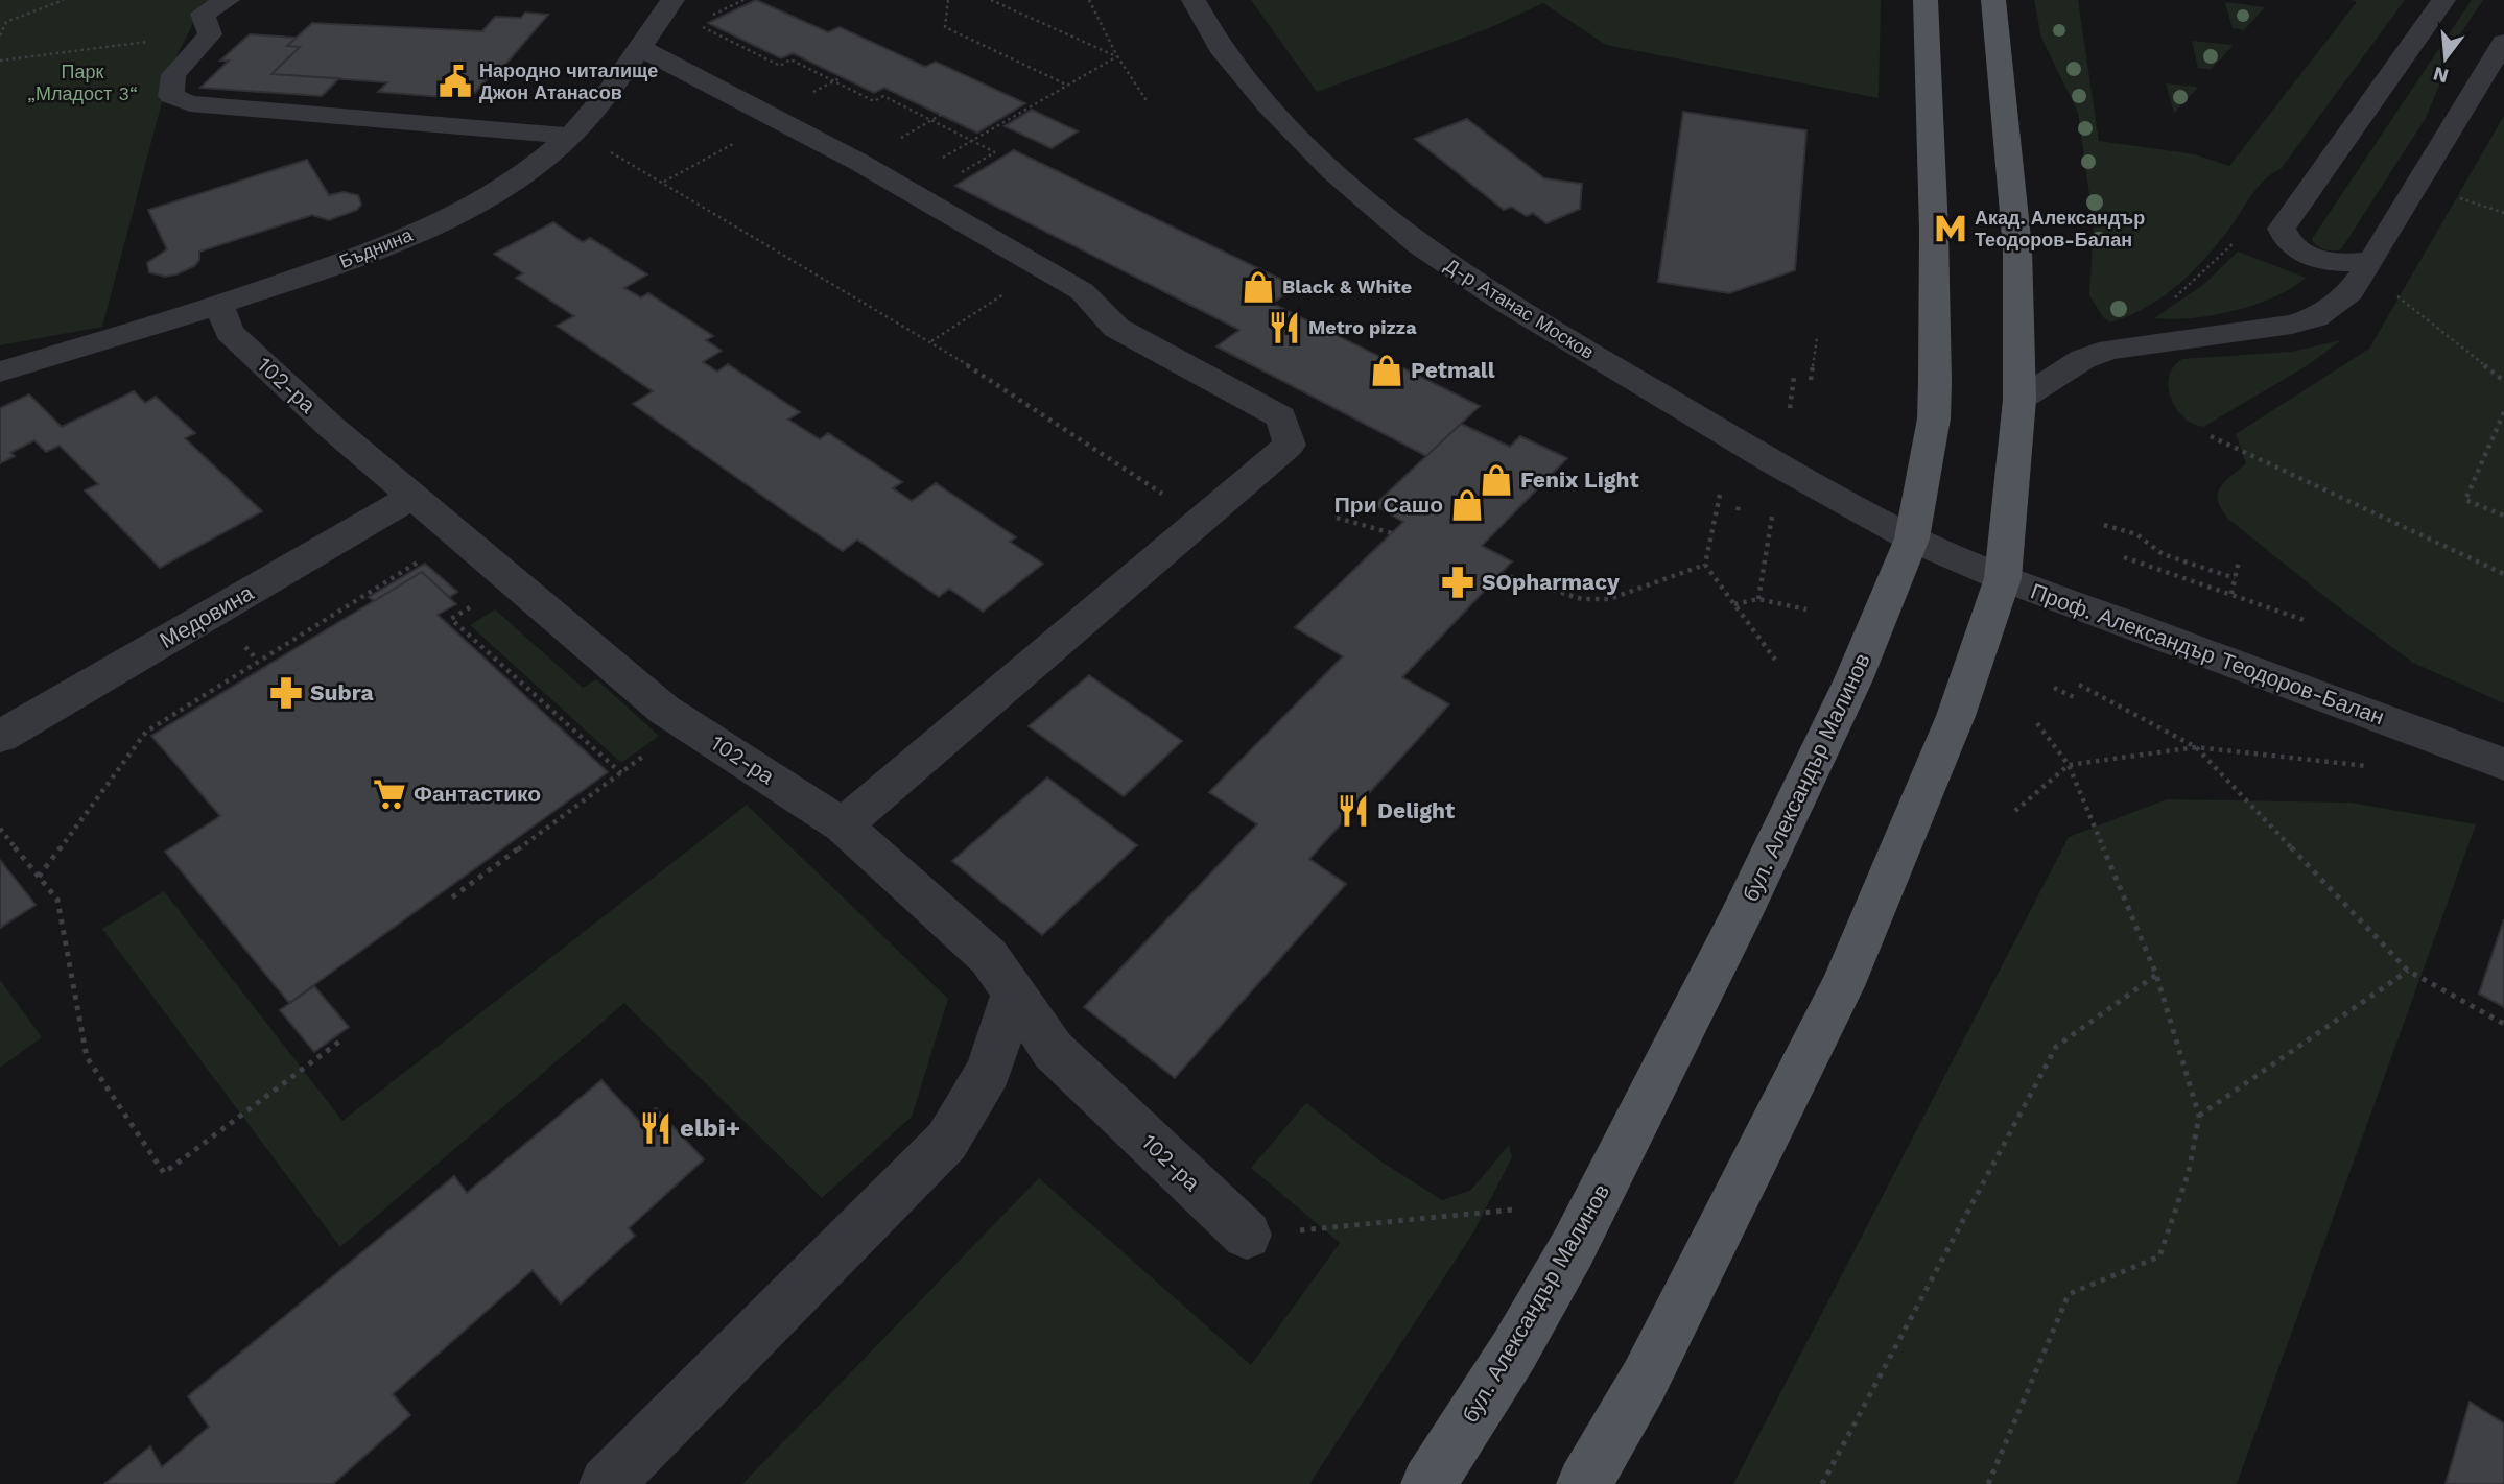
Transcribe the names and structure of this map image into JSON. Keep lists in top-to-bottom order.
{
  "streets": {
    "main road": ["бул. Александър Малинов"],
    "street": [
      "Бъднина",
      "Д-р Атанас Москов",
      "102-ра",
      "Медовина",
      "Проф. Александър Теодоров-Балан"
    ]
  },
  "crossings": [
    ["Бъднина", "102-ра"],
    ["Д-р Атанас Москов", "Проф. Александър Теодоров-Балан"],
    ["Д-р Атанас Москов", "бул. Александър Малинов"],
    ["102-ра", "Медовина"],
    ["Проф. Александър Теодоров-Балан", "бул. Александър Малинов"]
  ],
  "parks": ["Парк „Младост 3“"],
  "places": {
    "public building": ["Народно читалище Джон Атанасов"],
    "metro station": ["Акад. Александър Теодоров-Балан"],
    "shop": [
      "Black & White",
      "Petmall",
      "Fenix Light",
      "При Сашо"
    ],
    "restaurant": ["Metro pizza", "Delight", "elbi+"],
    "pharmacy": ["SOpharmacy", "Subra"],
    "supermarket": ["Фантастико"]
  },
  "north": "bottom"
}
